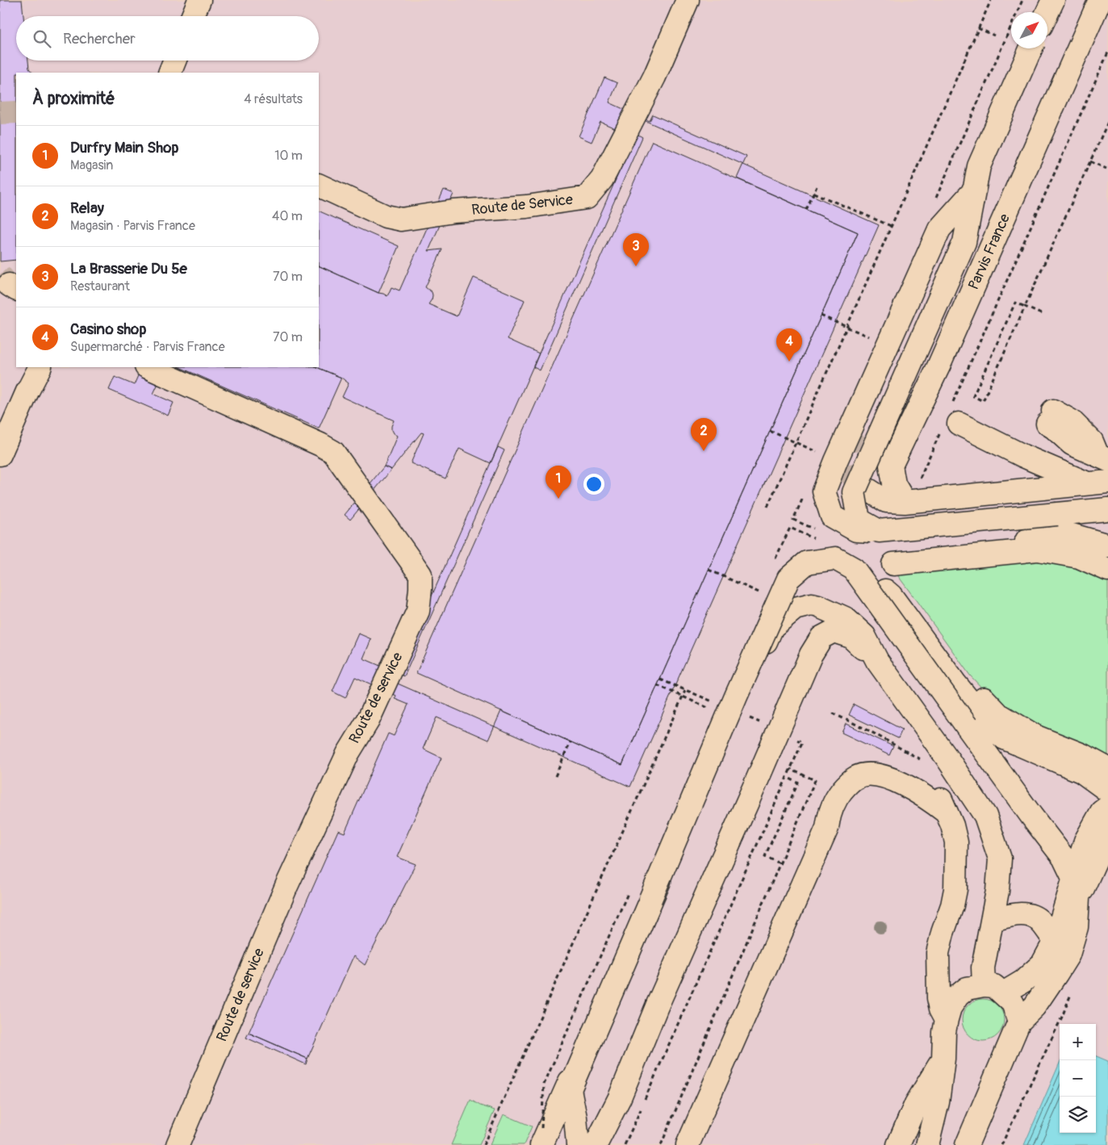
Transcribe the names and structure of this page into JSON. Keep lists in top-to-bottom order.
{
  "streets": {
    "street": ["Route de Service", "Parvis France", "Route de service"]
  },
  "north": "top right",
  "page": {
    "search": "Rechercher",
    "heading": ["À proximité", "4 résultats"],
    "list": [
      {
        "mark": "1",
        "name": "Durfry Main Shop",
        "note": "Magasin",
        "value": "10 m"
      },
      {
        "mark": "2",
        "name": "Relay",
        "note": "Magasin · Parvis France",
        "value": "40 m"
      },
      {
        "mark": "3",
        "name": "La Brasserie Du 5e",
        "note": "Restaurant",
        "value": "70 m"
      },
      {
        "mark": "4",
        "name": "Casino shop",
        "note": "Supermarché · Parvis France",
        "value": "70 m"
      }
    ],
    "pins": [
      "3",
      "4",
      "2",
      "1"
    ],
    "map_buttons": ["+", "−"]
  }
}
